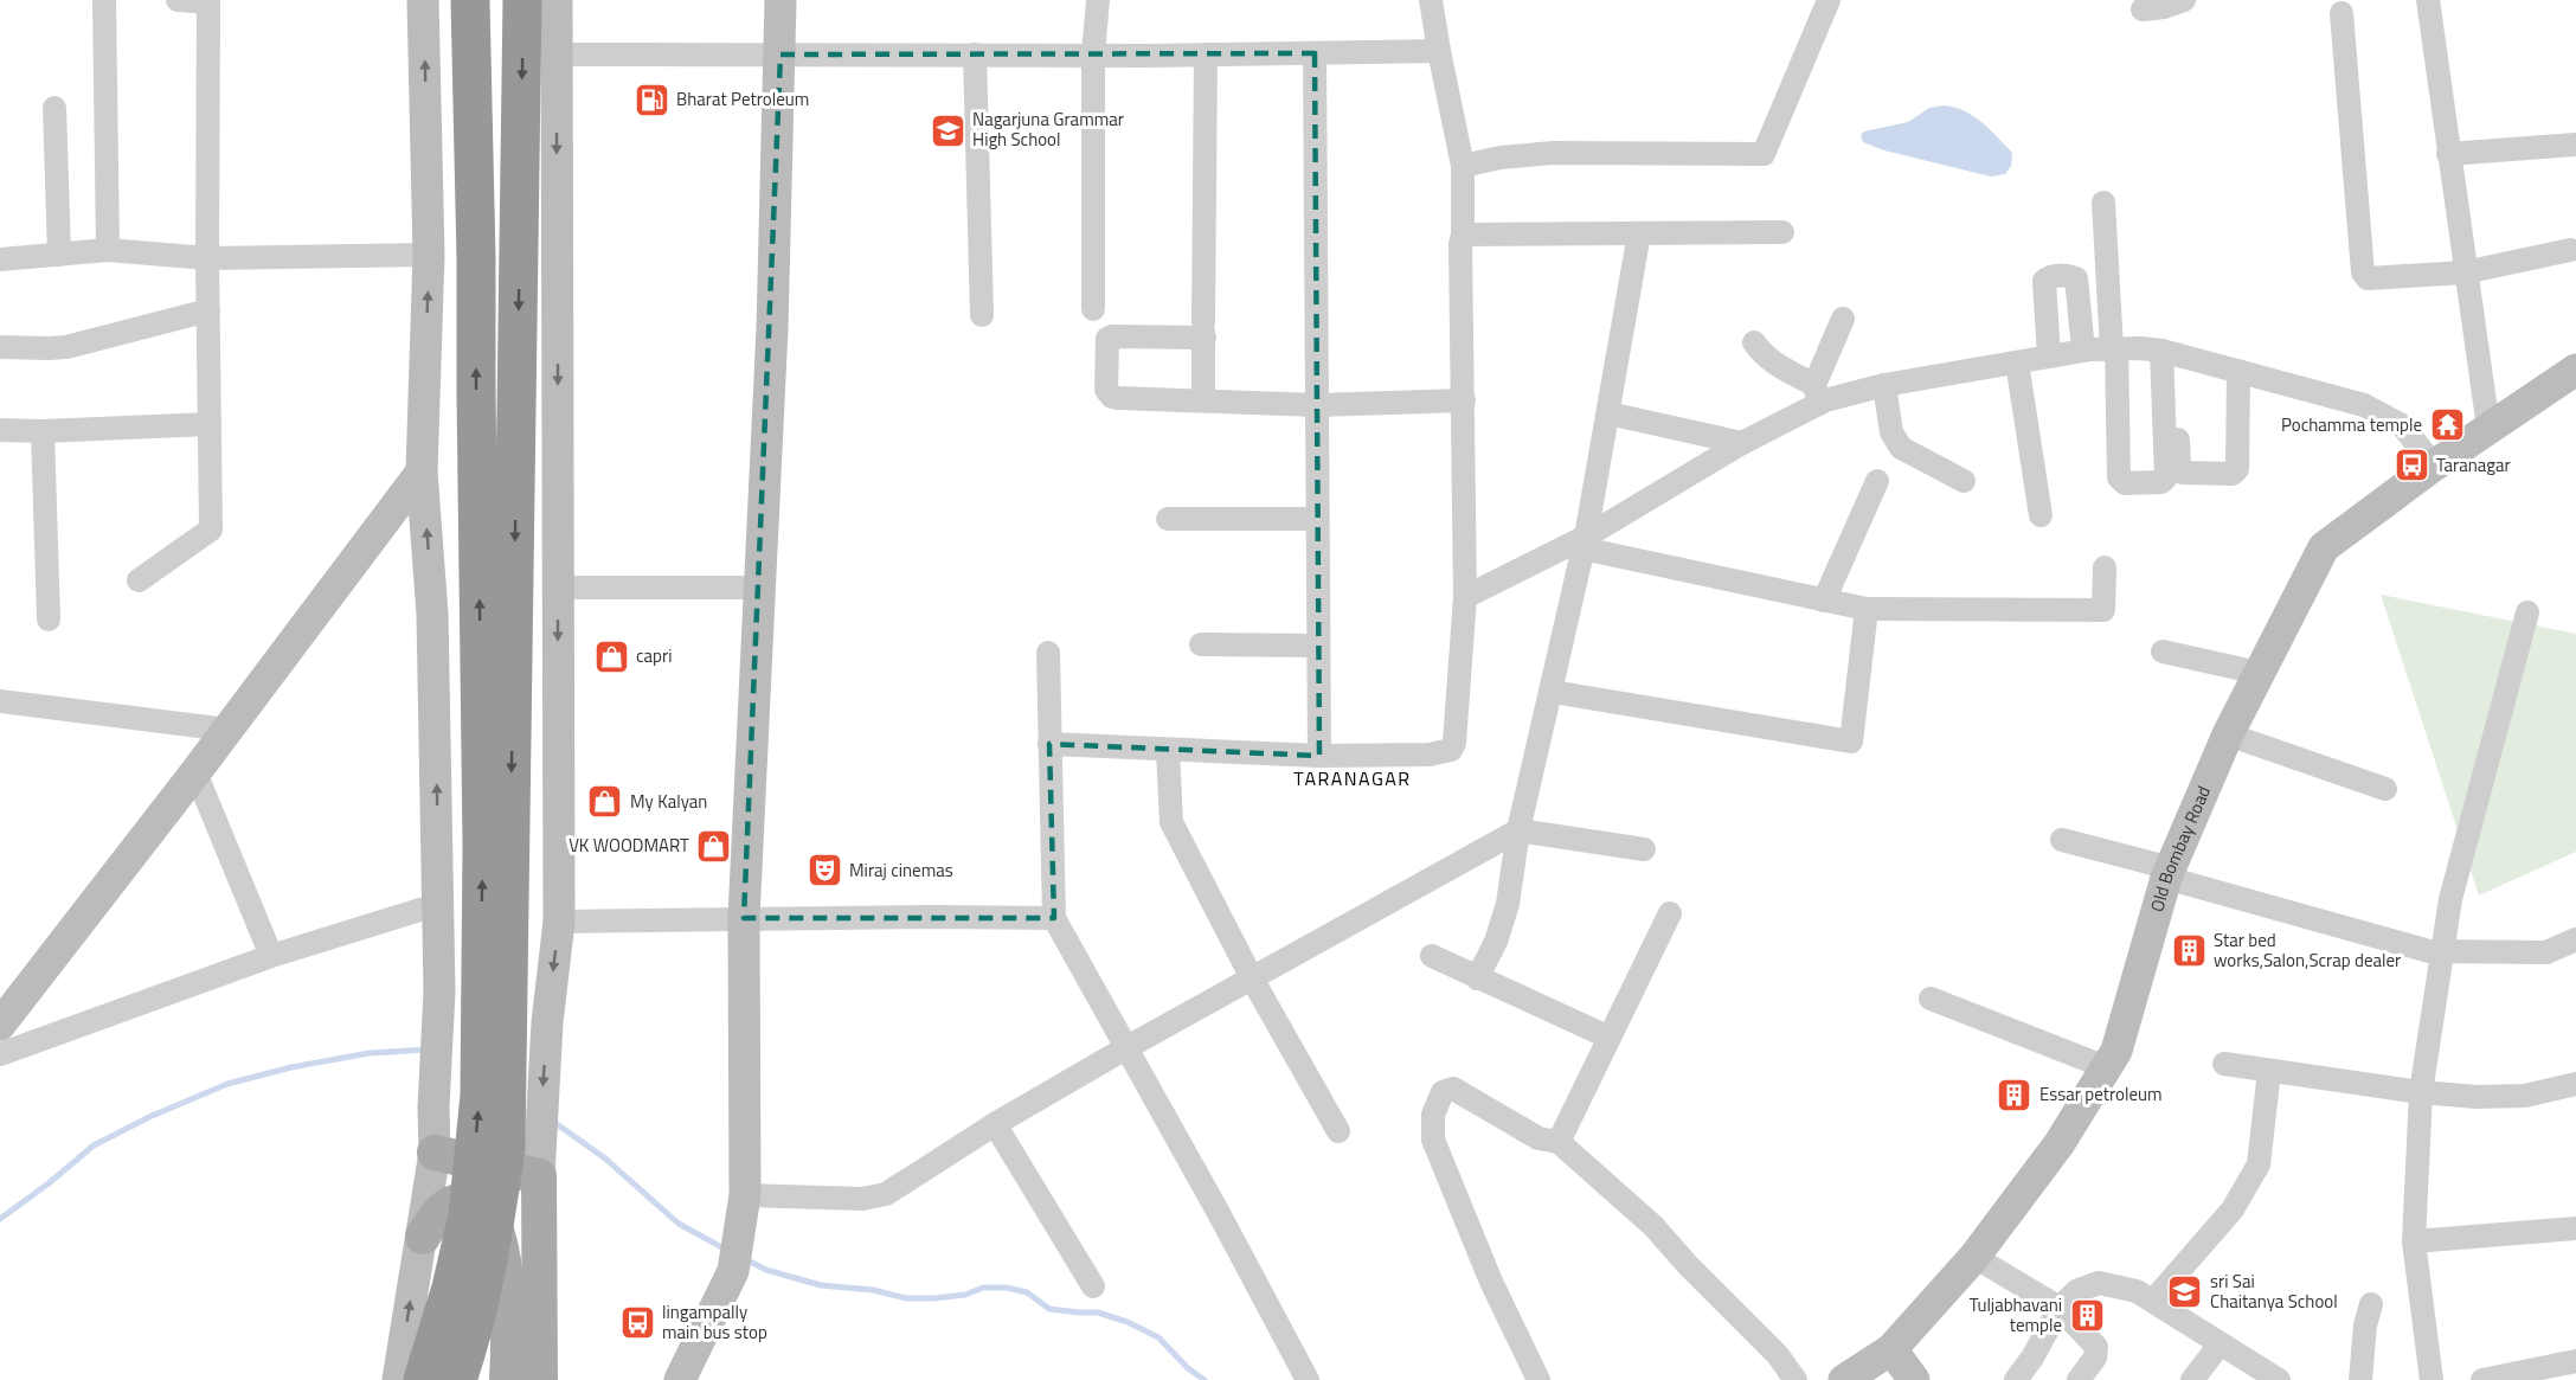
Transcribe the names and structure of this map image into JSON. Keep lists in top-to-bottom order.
{
  "streets": {
    "street": ["Old Bombay Road"]
  },
  "districts": ["TARANAGAR"],
  "places": {
    "fuel station": ["Bharat Petroleum"],
    "school or university": ["Nagarjuna Grammar High School", "sri Sai Chaitanya School"],
    "temple": ["Pochamma temple"],
    "bus stop": ["Taranagar", "lingampally main bus stop"],
    "shop": ["capri", "My Kalyan", "VK WOODMART"],
    "theatre": ["Miraj cinemas"],
    "building": ["Star bed works,Salon,Scrap dealer", "Essar petroleum", "Tuljabhavani temple"]
  }
}
